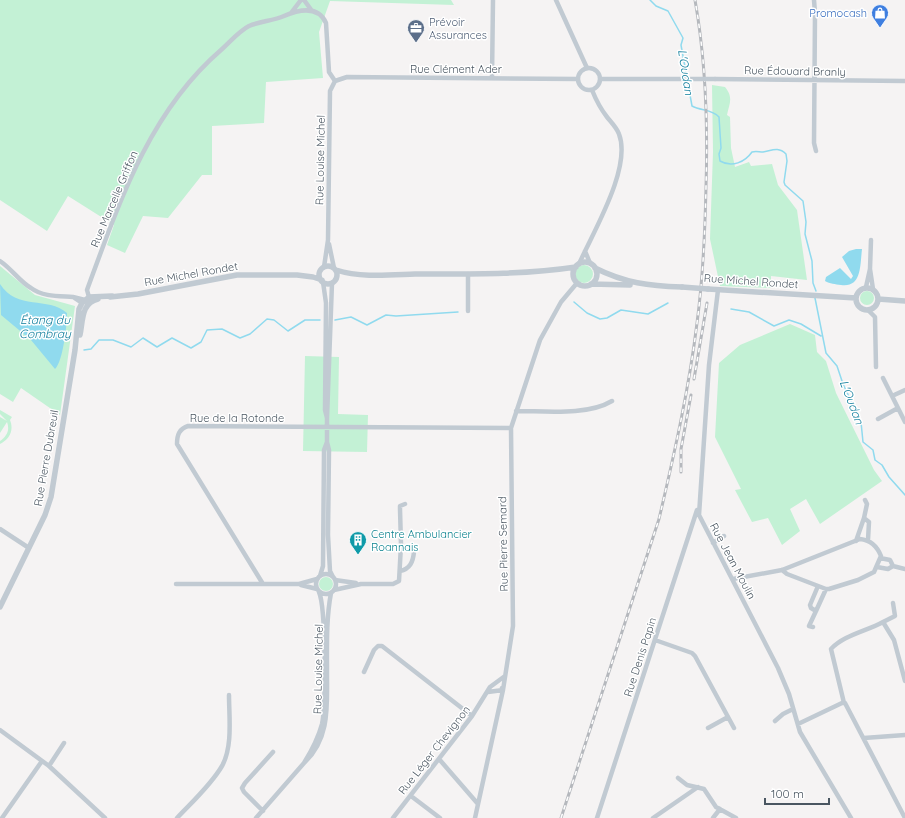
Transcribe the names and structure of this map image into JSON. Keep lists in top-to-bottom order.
{
  "streets": {
    "street": [
      "Rue Clément Ader",
      "Rue Édouard Branly",
      "Rue Louise Michel",
      "Rue Marcelle Griffon",
      "Rue Michel Rondet",
      "Rue de la Rotonde",
      "Rue Pierre Dubreuil",
      "Rue Pierre Semard",
      "Rue Jean Moulin",
      "Rue Denis Papin",
      "Rue Léger Chevignon"
    ]
  },
  "crossings": [
    ["Rue Clément Ader", "Rue Édouard Branly"],
    ["Rue Clément Ader", "Rue Louise Michel"],
    ["Rue Louise Michel", "Rue Michel Rondet"],
    ["Rue Marcelle Griffon", "Rue Michel Rondet"],
    ["Rue Marcelle Griffon", "Rue Pierre Dubreuil"],
    ["Rue Michel Rondet", "Rue Pierre Dubreuil"],
    ["Rue Michel Rondet", "Rue Pierre Semard"],
    ["Rue Michel Rondet", "Rue Jean Moulin"],
    ["Rue de la Rotonde", "Rue Pierre Semard"],
    ["Rue Pierre Semard", "Rue Léger Chevignon"],
    ["Rue Jean Moulin", "Rue Denis Papin"]
  ],
  "water": ["L'Oudan", "Étang du Combray"],
  "places": {
    "shop": ["Promocash"],
    "office": ["Prévoir Assurances"],
    "building": ["Centre Ambulancier Roannais"]
  },
  "scale_bar": "100 m"
}
